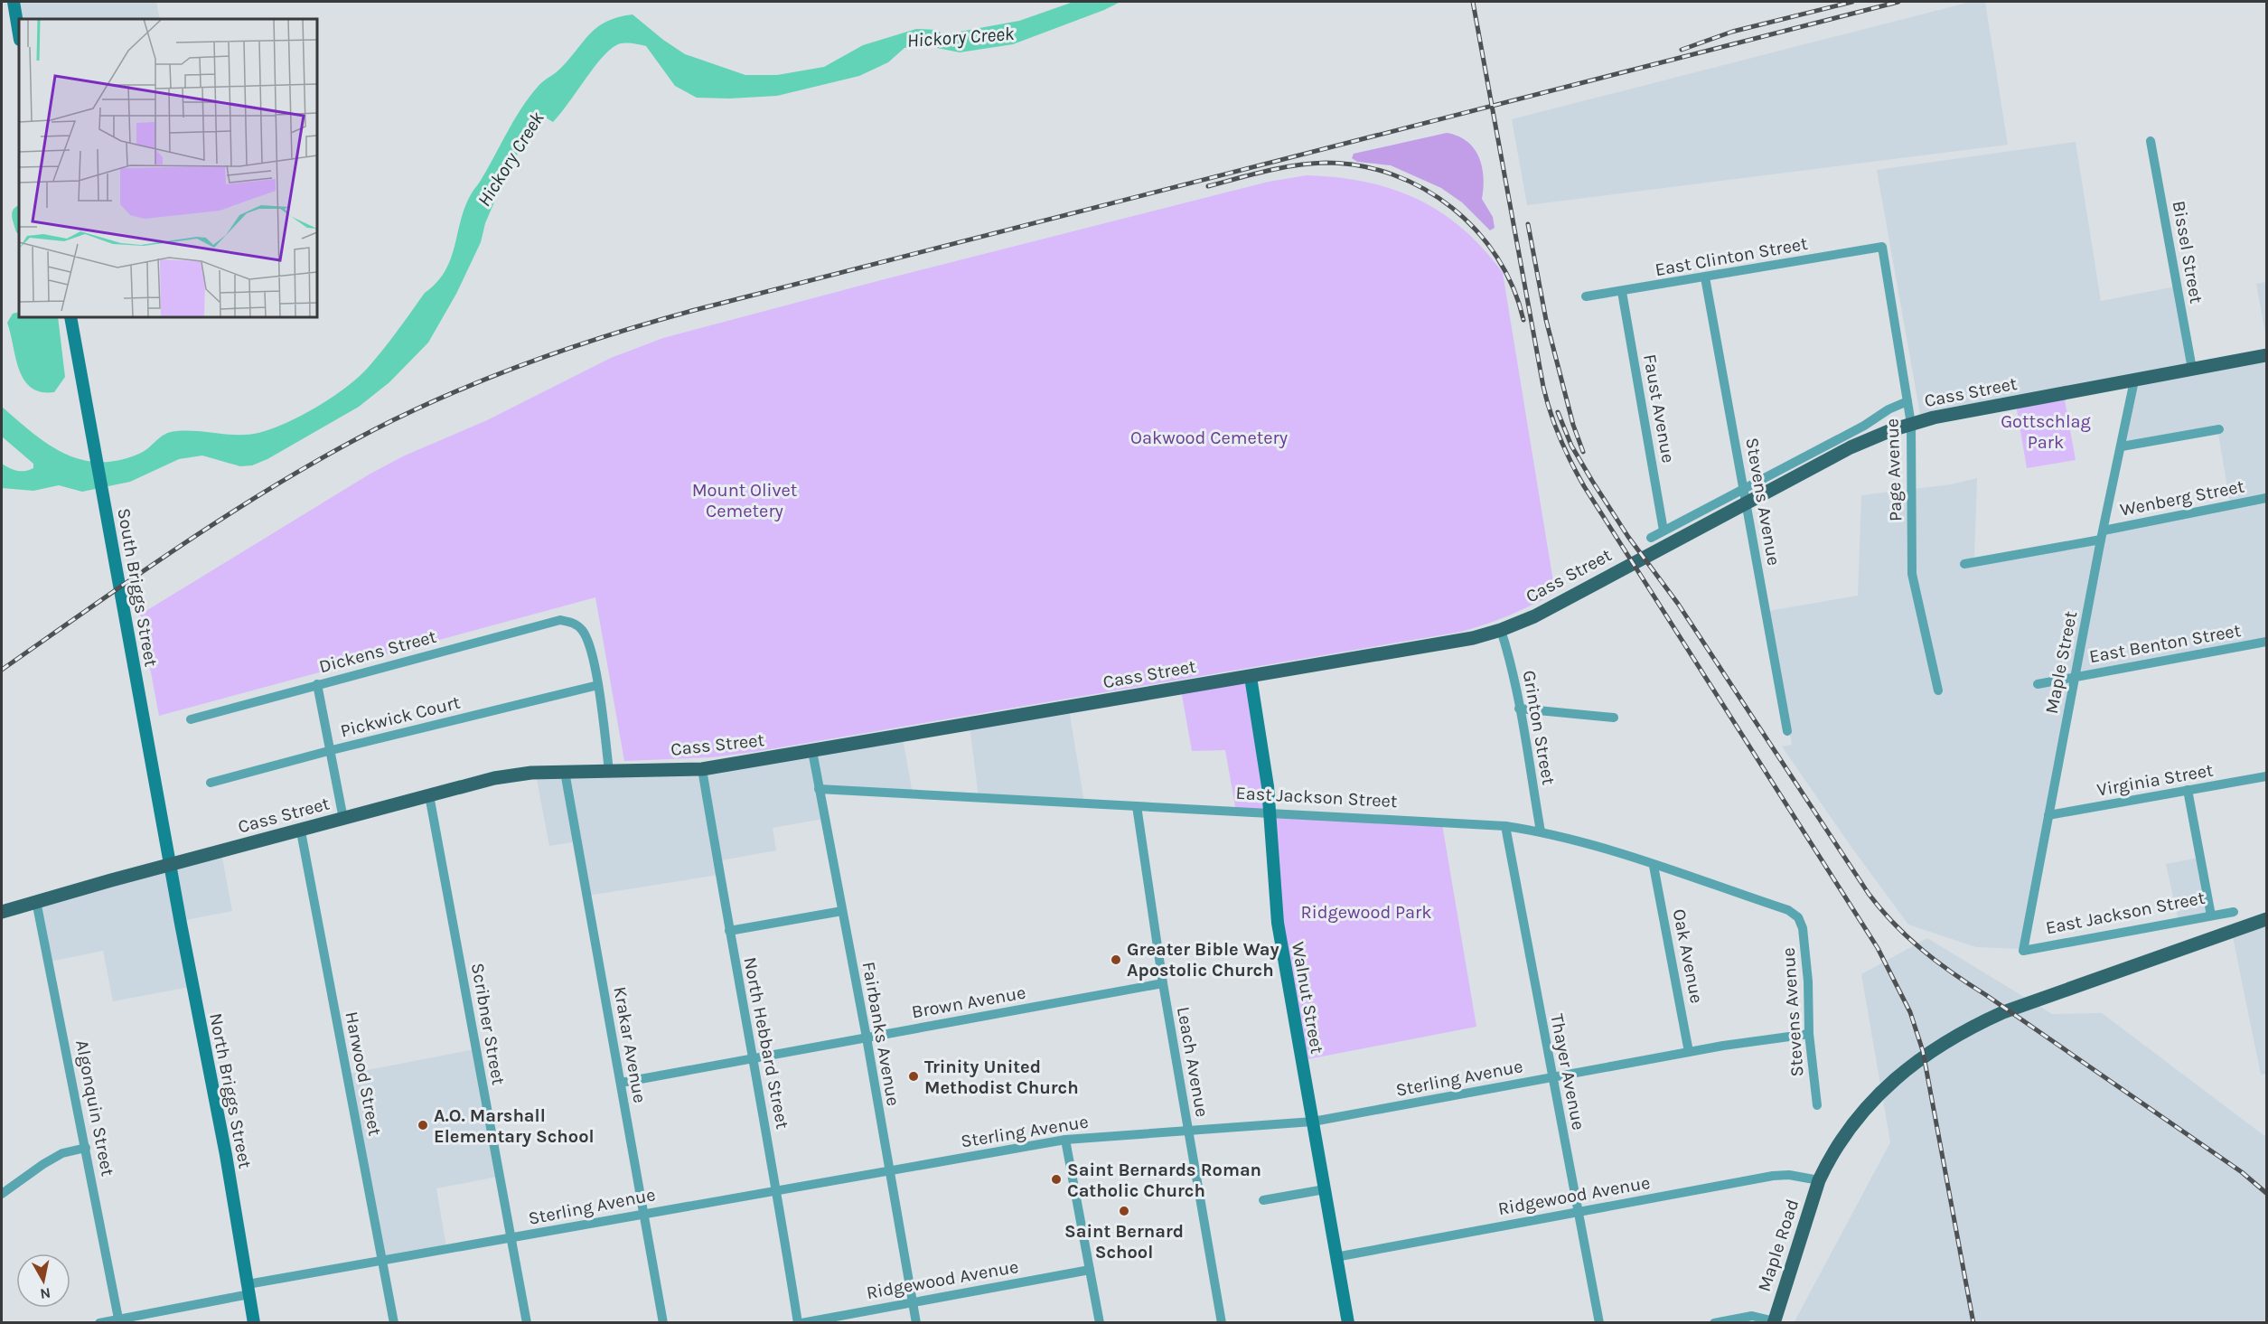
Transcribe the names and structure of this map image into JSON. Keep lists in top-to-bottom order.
{
  "streets": {
    "main road": ["Cass Street", "Maple Road"],
    "street": [
      "Bissel Street",
      "East Clinton Street",
      "Faust Avenue",
      "Page Avenue",
      "Wenberg Street",
      "Stevens Avenue",
      "South Briggs Street",
      "East Benton Street",
      "Dickens Street",
      "Maple Street",
      "Pickwick Court",
      "Grinton Street",
      "Virginia Street",
      "East Jackson Street",
      "Oak Avenue",
      "Walnut Street",
      "Brown Avenue",
      "Scribner Street",
      "Fairbanks Avenue",
      "North Hebbard Street",
      "Krakar Avenue",
      "Leach Avenue",
      "Thayer Avenue",
      "Harwood Street",
      "Sterling Avenue",
      "North Briggs Street",
      "Algonquin Street",
      "Ridgewood Avenue"
    ]
  },
  "crossings": [
    ["Bissel Street", "Cass Street"],
    ["East Clinton Street", "Faust Avenue"],
    ["East Clinton Street", "Page Avenue"],
    ["East Clinton Street", "Stevens Avenue"],
    ["Cass Street", "Page Avenue"],
    ["Cass Street", "South Briggs Street"],
    ["Cass Street", "Maple Street"],
    ["Cass Street", "Grinton Street"],
    ["Cass Street", "Walnut Street"],
    ["Cass Street", "Scribner Street"],
    ["Cass Street", "Fairbanks Avenue"],
    ["Cass Street", "North Hebbard Street"],
    ["Cass Street", "Krakar Avenue"],
    ["Cass Street", "Harwood Street"],
    ["Cass Street", "North Briggs Street"],
    ["Cass Street", "Algonquin Street"],
    ["Wenberg Street", "Maple Street"],
    ["Stevens Avenue", "East Jackson Street"],
    ["Stevens Avenue", "Sterling Avenue"],
    ["South Briggs Street", "North Briggs Street"],
    ["East Benton Street", "Maple Street"],
    ["Dickens Street", "Pickwick Court"],
    ["Maple Street", "Virginia Street"],
    ["Maple Street", "East Jackson Street"],
    ["Grinton Street", "East Jackson Street"],
    ["East Jackson Street", "Oak Avenue"],
    ["East Jackson Street", "Walnut Street"],
    ["East Jackson Street", "Fairbanks Avenue"],
    ["East Jackson Street", "Leach Avenue"],
    ["East Jackson Street", "Thayer Avenue"],
    ["Oak Avenue", "Sterling Avenue"],
    ["Walnut Street", "Sterling Avenue"],
    ["Walnut Street", "Ridgewood Avenue"],
    ["Brown Avenue", "Fairbanks Avenue"],
    ["Brown Avenue", "North Hebbard Street"],
    ["Brown Avenue", "Krakar Avenue"],
    ["Brown Avenue", "Leach Avenue"],
    ["Scribner Street", "Sterling Avenue"],
    ["Fairbanks Avenue", "Sterling Avenue"],
    ["Fairbanks Avenue", "Ridgewood Avenue"],
    ["North Hebbard Street", "Sterling Avenue"],
    ["North Hebbard Street", "Ridgewood Avenue"],
    ["Krakar Avenue", "Sterling Avenue"],
    ["Leach Avenue", "Sterling Avenue"],
    ["Thayer Avenue", "Sterling Avenue"],
    ["Thayer Avenue", "Ridgewood Avenue"],
    ["Harwood Street", "Sterling Avenue"],
    ["Sterling Avenue", "North Briggs Street"],
    ["Sterling Avenue", "Algonquin Street"],
    ["Ridgewood Avenue", "Maple Road"]
  ],
  "water": ["Hickory Creek"],
  "parks": [
    "Gottschlag Park",
    "Oakwood Cemetery",
    "Mount Olivet Cemetery",
    "Ridgewood Park"
  ],
  "places": [
    "Greater Bible Way Apostolic Church",
    "Trinity United Methodist Church",
    "A.O. Marshall Elementary School",
    "Saint Bernards Roman Catholic Church",
    "Saint Bernard School"
  ],
  "north": "bottom"
}
